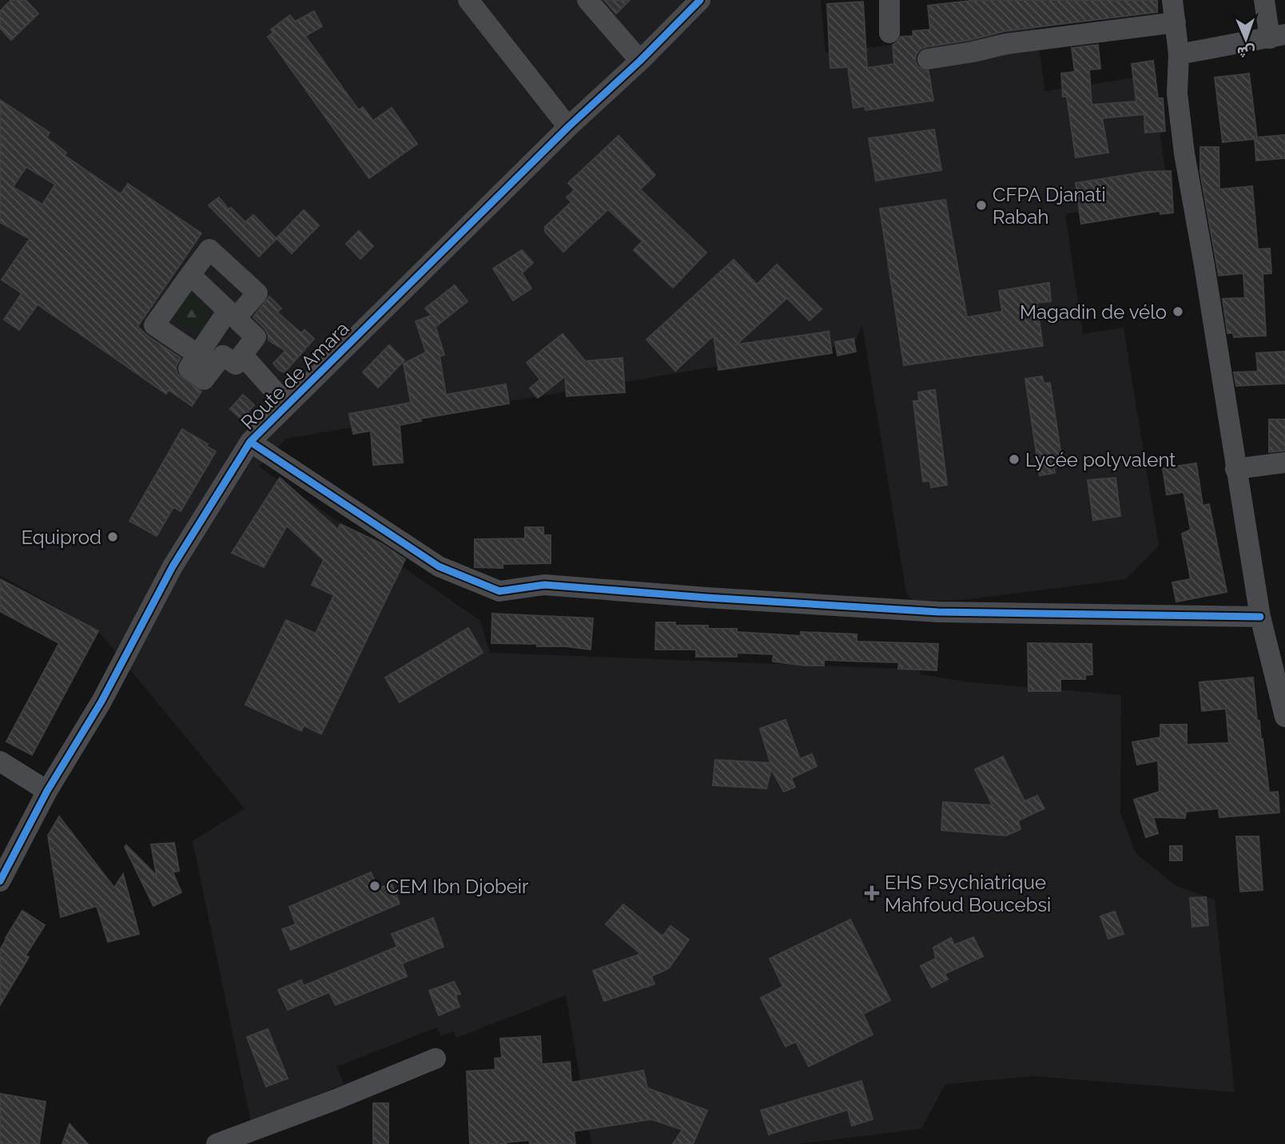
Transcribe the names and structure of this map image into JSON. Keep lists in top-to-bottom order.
{
  "streets": {
    "street": ["Route de Amara"]
  },
  "places": {
    "other": [
      "CFPA Djanati Rabah",
      "Magadin de vélo",
      "Lycée polyvalent",
      "Equiprod",
      "CEM Ibn Djobeir"
    ],
    "health": ["EHS Psychiatrique Mahfoud Boucebsi"]
  },
  "north": "bottom"
}
